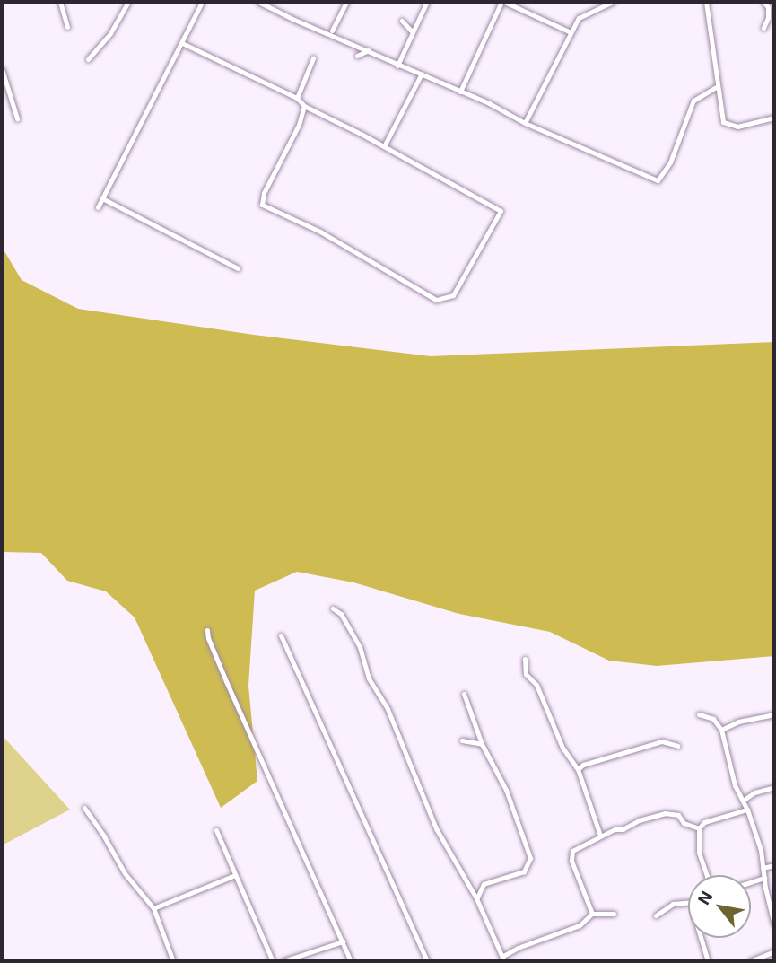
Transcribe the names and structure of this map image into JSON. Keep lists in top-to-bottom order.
{
  "north": "top left"
}
